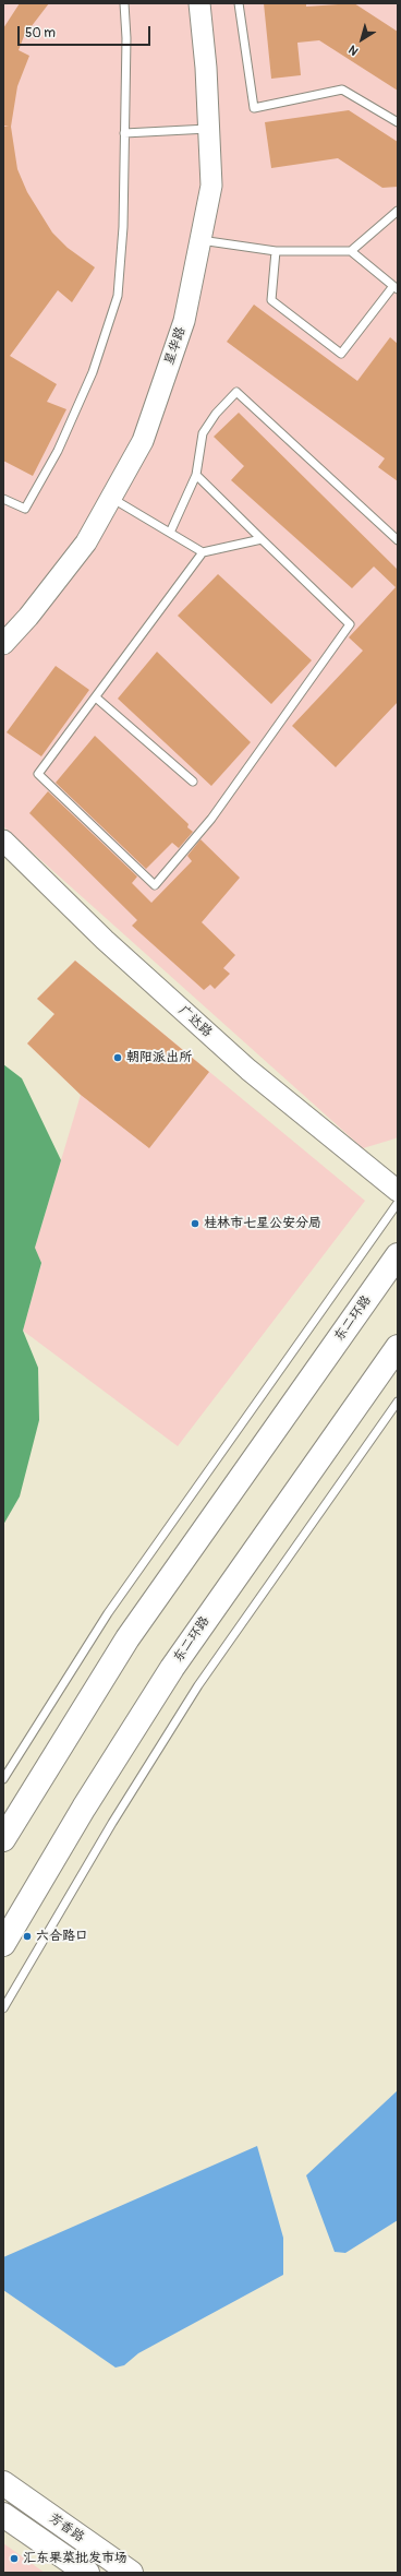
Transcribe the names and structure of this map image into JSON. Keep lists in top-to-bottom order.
{
  "streets": {
    "main road": ["东二环路", "芳香路"],
    "street": ["星华路", "广达路"]
  },
  "places": [
    "朝阳派出所",
    "桂林市七星公安分局",
    "六合路口",
    "汇东果菜批发市场"
  ],
  "scale_bar": "50 m",
  "north": "bottom left"
}
